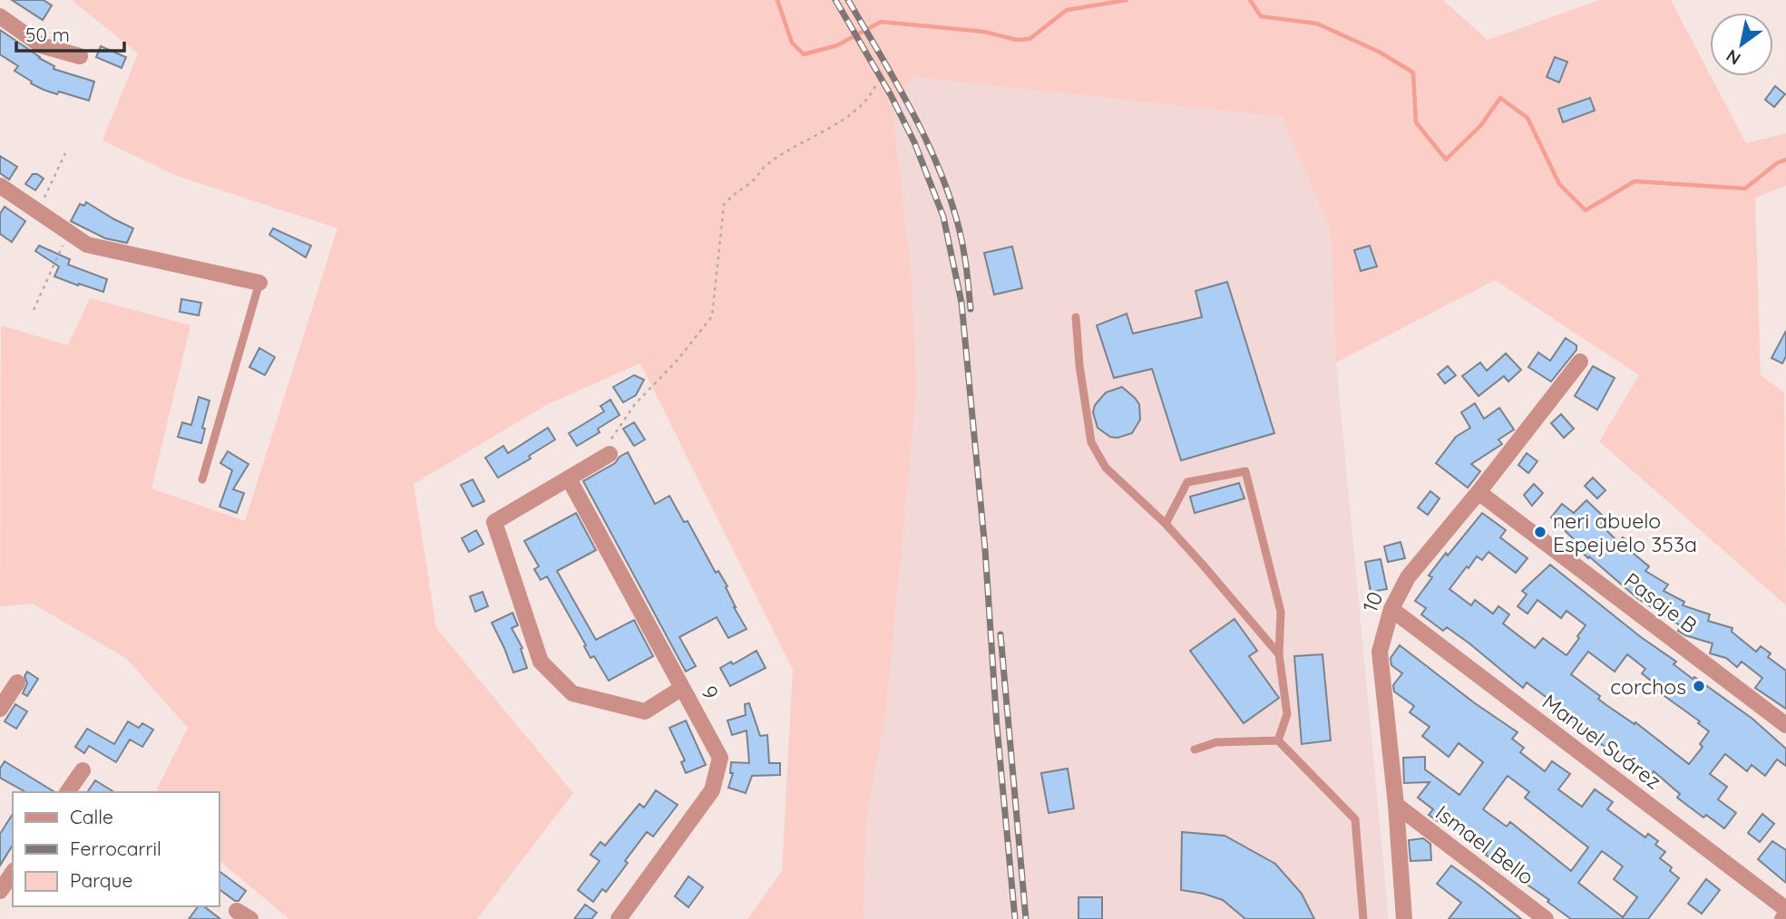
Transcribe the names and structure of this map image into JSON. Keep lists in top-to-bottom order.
{
  "streets": {
    "street": [
      "10",
      "Pasaje B",
      "9",
      "Manuel Suárez",
      "Ismael Bello"
    ]
  },
  "crossings": [
    ["10", "Pasaje B"],
    ["10", "Manuel Suárez"],
    ["10", "Ismael Bello"]
  ],
  "places": ["neri abuelo Espejuelo 353a", "corchos"],
  "legend": ["Calle", "Ferrocarril", "Parque"],
  "scale_bar": "50 m",
  "north": "bottom left"
}
